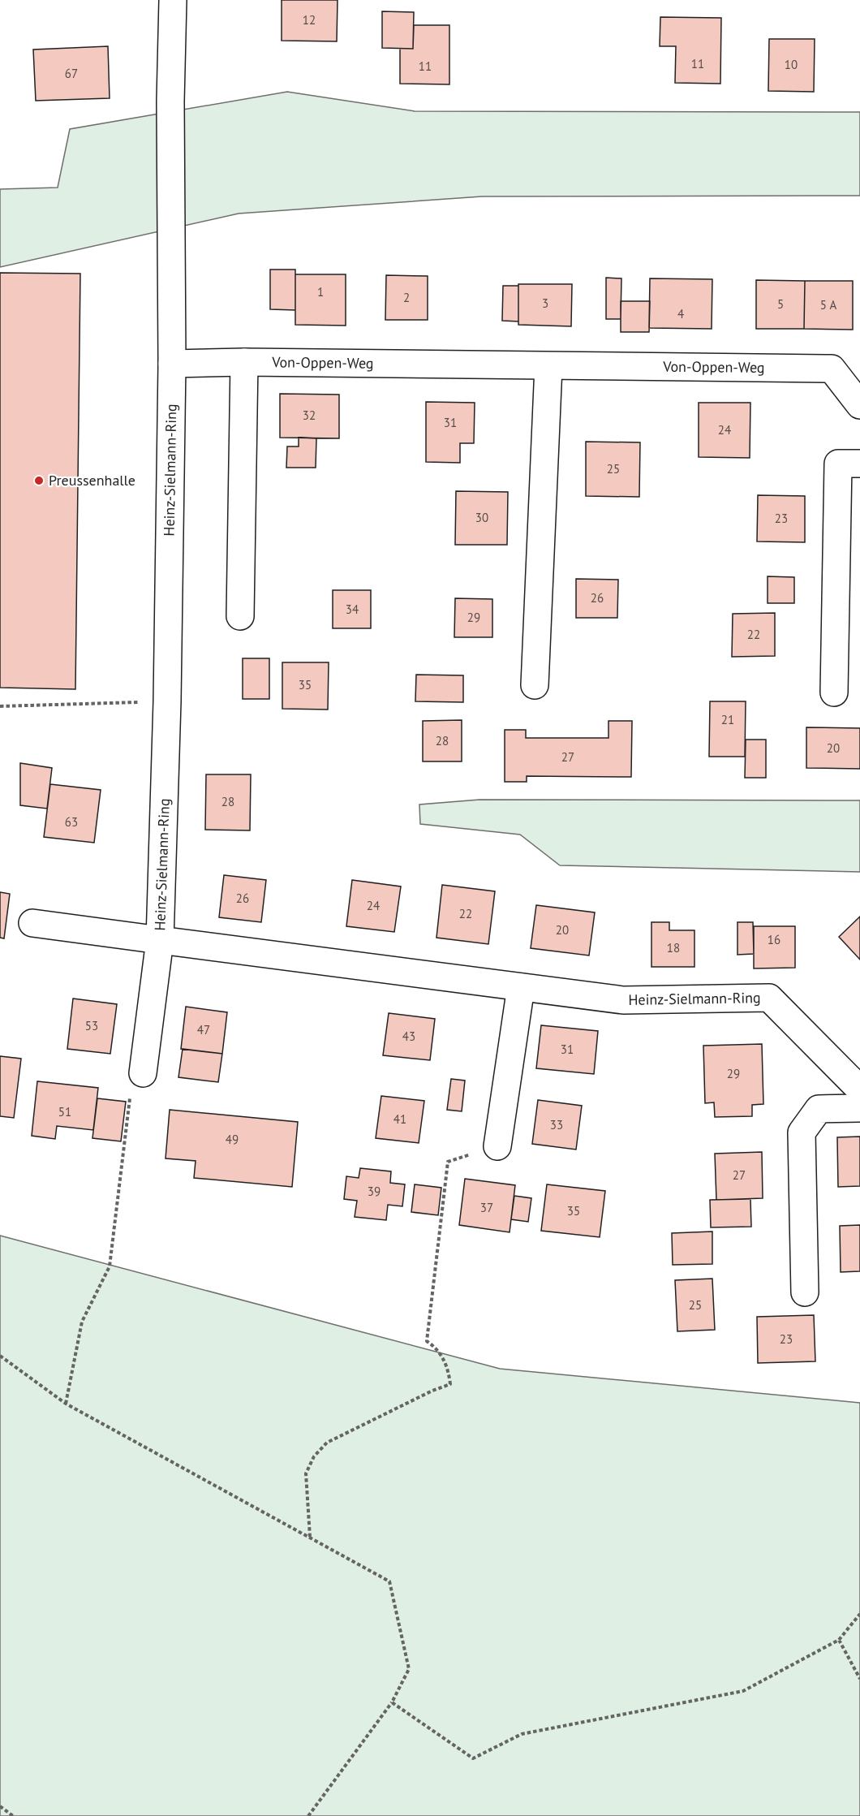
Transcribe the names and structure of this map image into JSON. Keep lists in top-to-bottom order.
{
  "streets": {
    "street": ["Von-Oppen-Weg", "Heinz-Sielmann-Ring"]
  },
  "crossings": [
    ["Von-Oppen-Weg", "Heinz-Sielmann-Ring"]
  ],
  "places": ["Preussenhalle"],
  "house_numbers": [
    "12",
    "11",
    "10",
    "11",
    "67",
    "1",
    "2",
    "3",
    "5",
    "5 A",
    "4",
    "32",
    "31",
    "24",
    "25",
    "30",
    "23",
    "26",
    "34",
    "29",
    "22",
    "35",
    "21",
    "28",
    "20",
    "27",
    "28",
    "63",
    "26",
    "24",
    "22",
    "20",
    "16",
    "18",
    "53",
    "47",
    "43",
    "31",
    "29",
    "51",
    "41",
    "33",
    "49",
    "27",
    "39",
    "37",
    "35",
    "25",
    "23"
  ]
}
